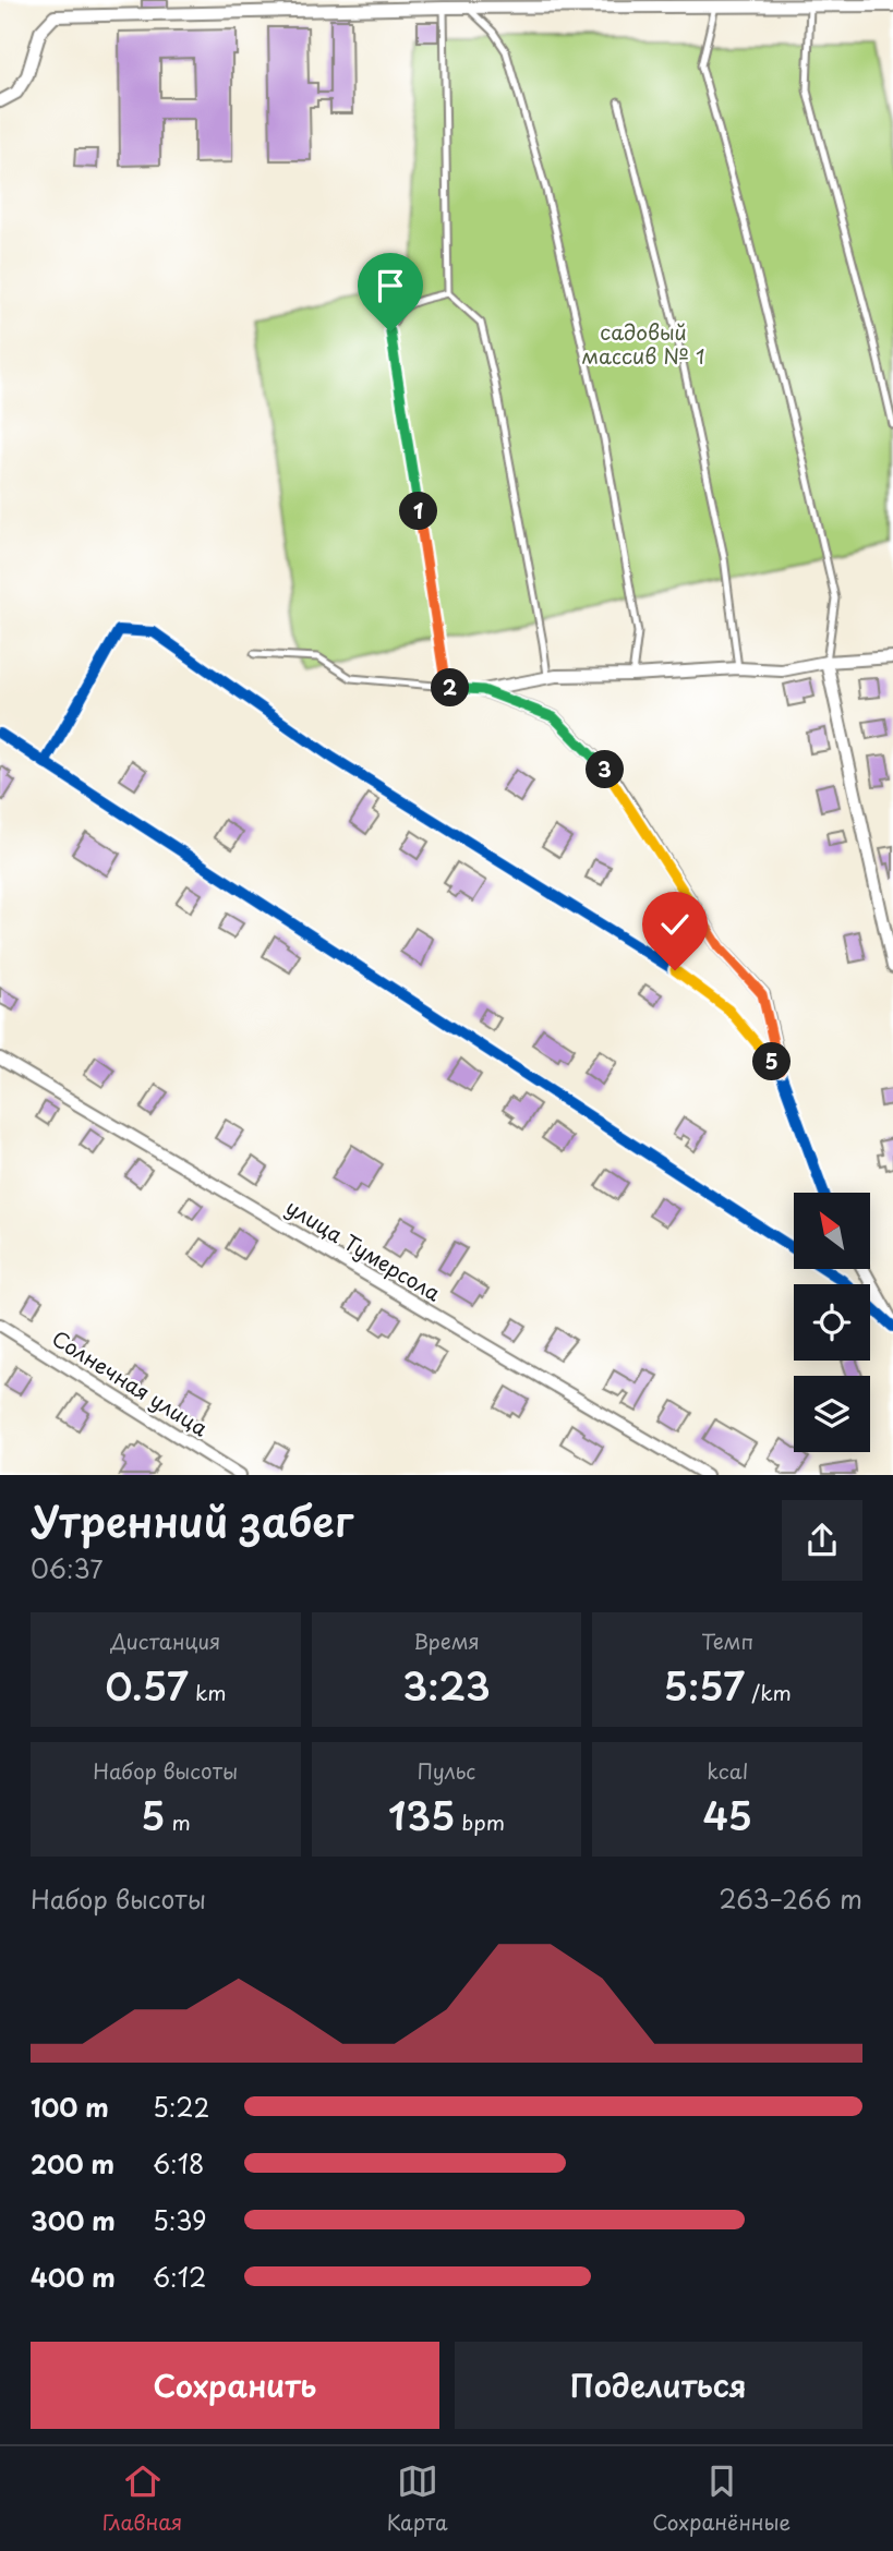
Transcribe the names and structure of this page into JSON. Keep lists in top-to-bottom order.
{
  "streets": {
    "street": ["улица Тумерсола", "Солнечная улица"]
  },
  "parks": ["садовый массив № 1"],
  "north": "top left",
  "page": {
    "pins": [
      "1",
      "2",
      "3",
      "5"
    ],
    "heading": ["Утренний забег", "06:37"],
    "stats": [
      ["Дистанция", "0.57 km"],
      ["Время", "3:23"],
      ["Темп", "5:57 /km"],
      ["Набор высоты", "5 m"],
      ["Пульс", "135 bpm"],
      ["kcal", "45"]
    ],
    "chart": ["Набор высоты", "263–266 m"],
    "list": [
      {
        "name": "100 m",
        "note": "5:22"
      },
      {
        "name": "200 m",
        "note": "6:18"
      },
      {
        "name": "300 m",
        "note": "5:39"
      },
      {
        "name": "400 m",
        "note": "6:12"
      }
    ],
    "buttons": ["Сохранить", "Поделиться"],
    "tabs": ["Главная", "Карта", "Сохранённые"]
  }
}
